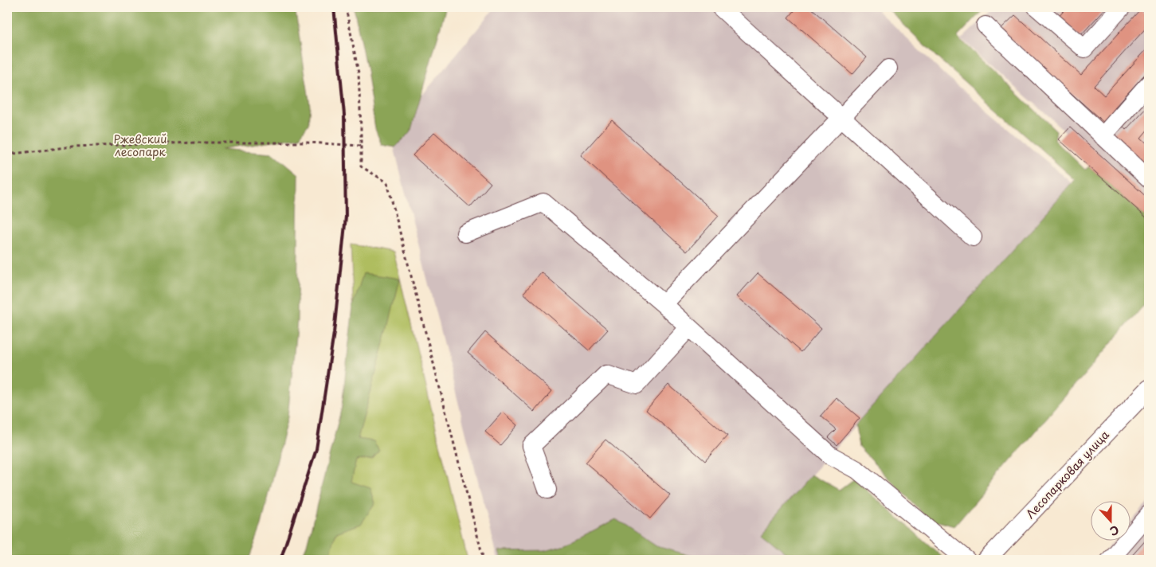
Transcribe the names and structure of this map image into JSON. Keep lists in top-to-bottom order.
{
  "streets": {
    "street": ["Лесопарковая улица"]
  },
  "parks": ["Ржевский лесопарк"],
  "north": "bottom"
}
